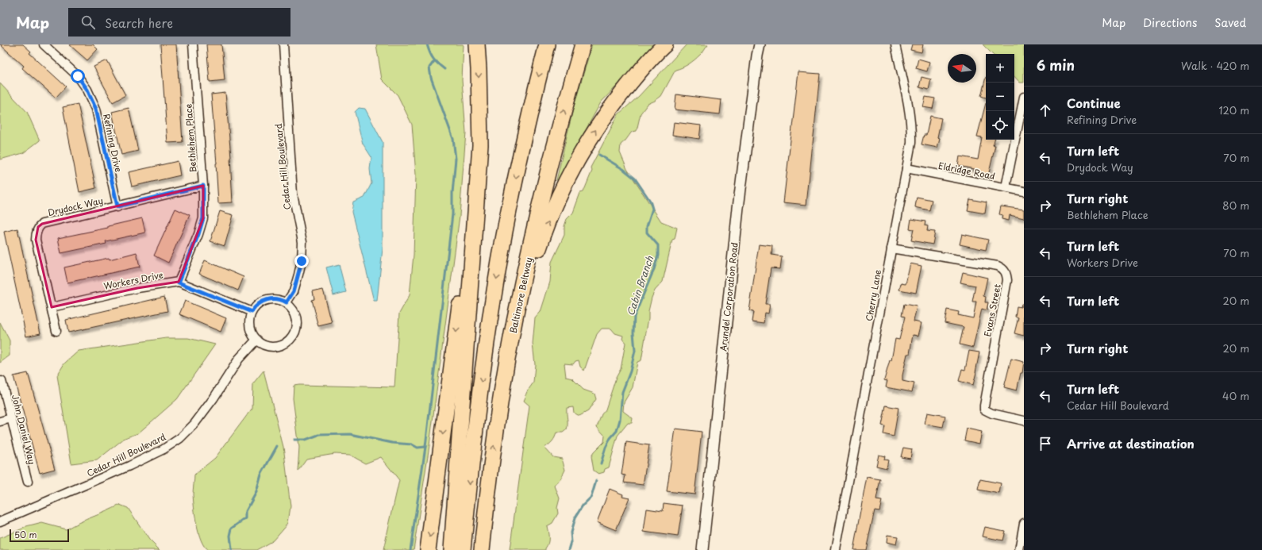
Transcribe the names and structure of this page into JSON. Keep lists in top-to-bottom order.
{
  "streets": {
    "highway": ["Baltimore Beltway"],
    "street": [
      "Bethlehem Place",
      "Refining Drive",
      "Cedar Hill Boulevard",
      "Eldridge Road",
      "Drydock Way",
      "Workers Drive",
      "Cherry Lane",
      "Arundel Corporation Road",
      "Evans Street",
      "John Daniel Way"
    ]
  },
  "crossings": [
    ["Bethlehem Place", "Drydock Way"],
    ["Bethlehem Place", "Workers Drive"],
    ["Refining Drive", "Drydock Way"],
    ["Cedar Hill Boulevard", "Workers Drive"],
    ["Eldridge Road", "Cherry Lane"],
    ["Drydock Way", "Workers Drive"],
    ["Cherry Lane", "Evans Street"]
  ],
  "water": ["Cabin Branch"],
  "scale_bar": "50 m",
  "north": "left",
  "page": {
    "header": "Map",
    "search": "Search here",
    "nav": ["Map", "Directions", "Saved"],
    "heading": ["6 min", "Walk · 420 m"],
    "map_buttons": ["+", "−"],
    "list": [
      ["Continue", "Refining Drive", "120 m"],
      ["Turn left", "Drydock Way", "70 m"],
      ["Turn right", "Bethlehem Place", "80 m"],
      ["Turn left", "Workers Drive", "70 m"],
      ["Turn left", "20 m"],
      ["Turn right", "20 m"],
      ["Turn left", "Cedar Hill Boulevard", "40 m"],
      "Arrive at destination"
    ],
    "scale": "50 m"
  }
}
